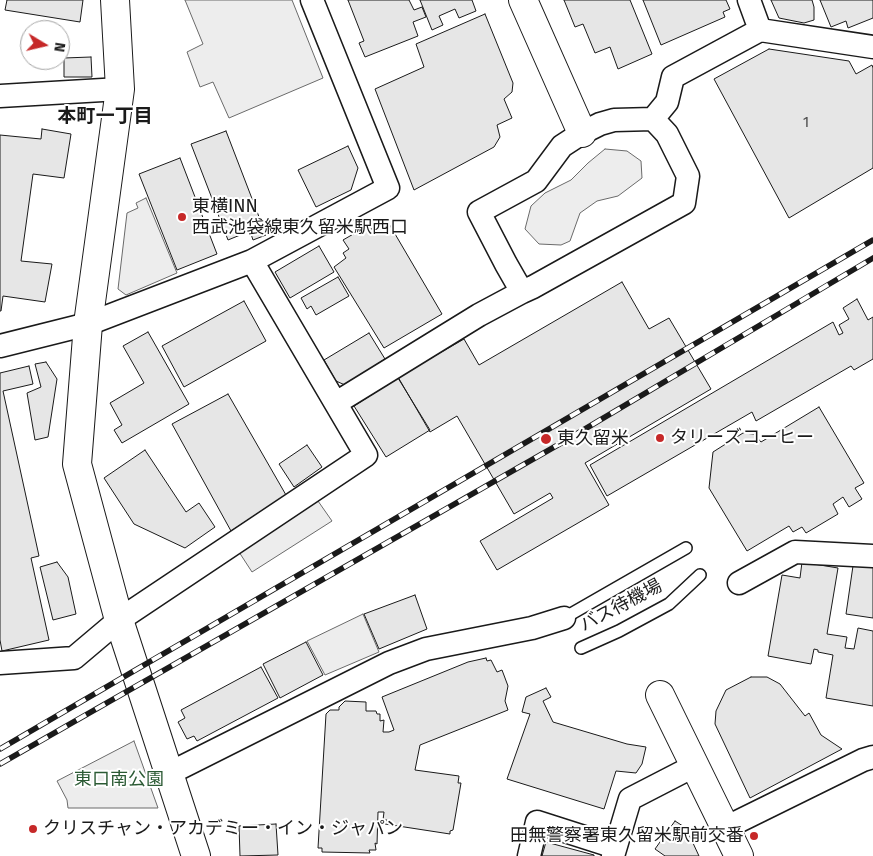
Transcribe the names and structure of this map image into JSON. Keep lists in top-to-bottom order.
{
  "streets": {
    "lane": ["バス待機場"]
  },
  "districts": ["本町一丁目"],
  "parks": ["東口南公園"],
  "places": [
    "東横INN 西武池袋線東久留米駅西口",
    "タリーズコーヒー",
    "東久留米",
    "クリスチャン・アカデミー・イン・ジャパン",
    "田無警察署東久留米駅前交番"
  ],
  "house_numbers": ["1"],
  "north": "right"
}
